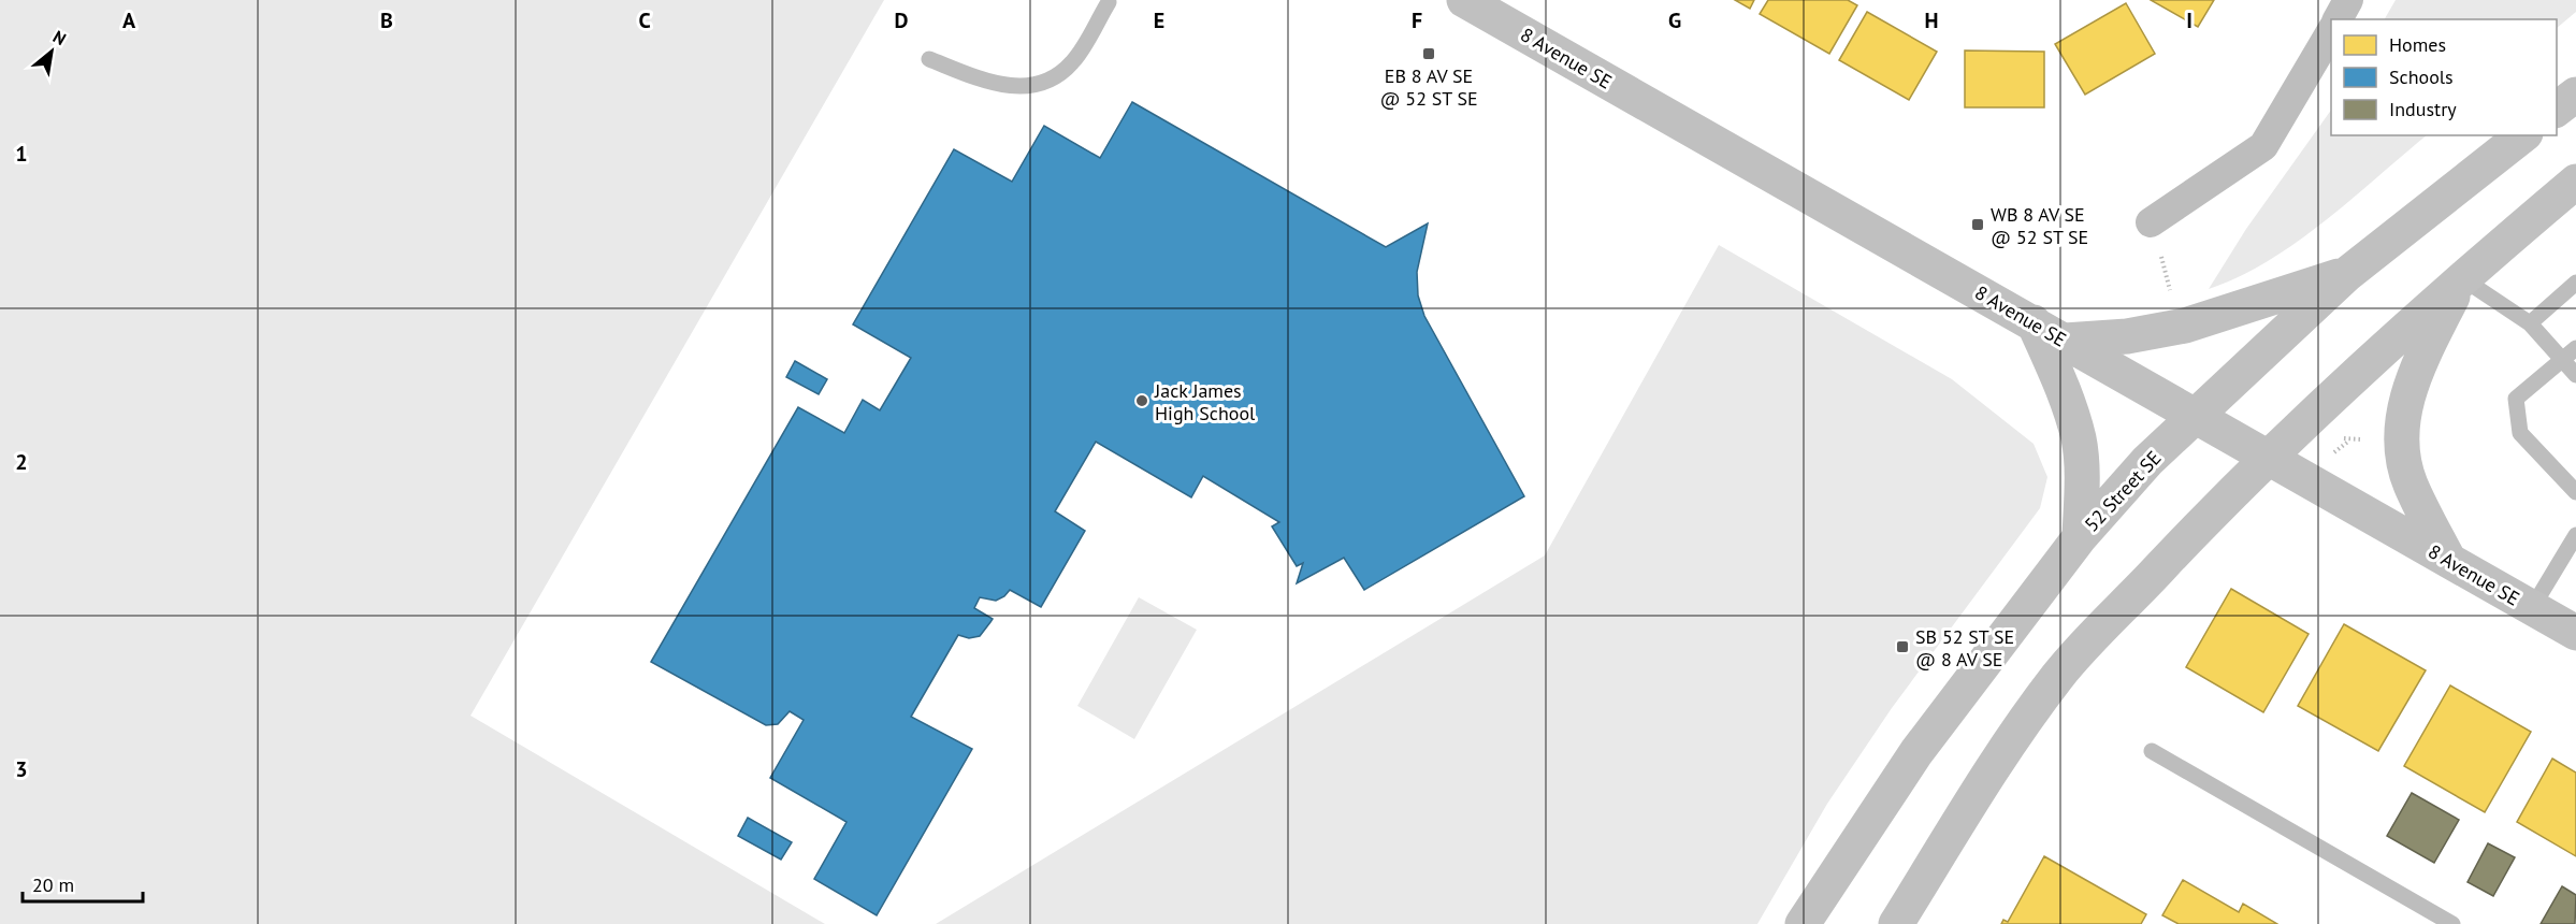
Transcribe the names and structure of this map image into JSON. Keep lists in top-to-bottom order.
{
  "streets": {
    "main road": ["8 Avenue SE", "52 Street SE"]
  },
  "crossings": [
    ["8 Avenue SE", "52 Street SE"]
  ],
  "places": {
    "transit": ["EB 8 AV SE @ 52 ST SE", "WB 8 AV SE @ 52 ST SE", "SB 52 ST SE @ 8 AV SE"],
    "other": ["Jack James High School"]
  },
  "legend": ["Homes", "Schools", "Industry"],
  "scale_bar": "20 m",
  "north": "top right",
  "grid": {
    "columns": [
      "A",
      "B",
      "C",
      "D",
      "E",
      "F",
      "G",
      "H",
      "I"
    ],
    "rows": ["1", "2", "3"]
  }
}
